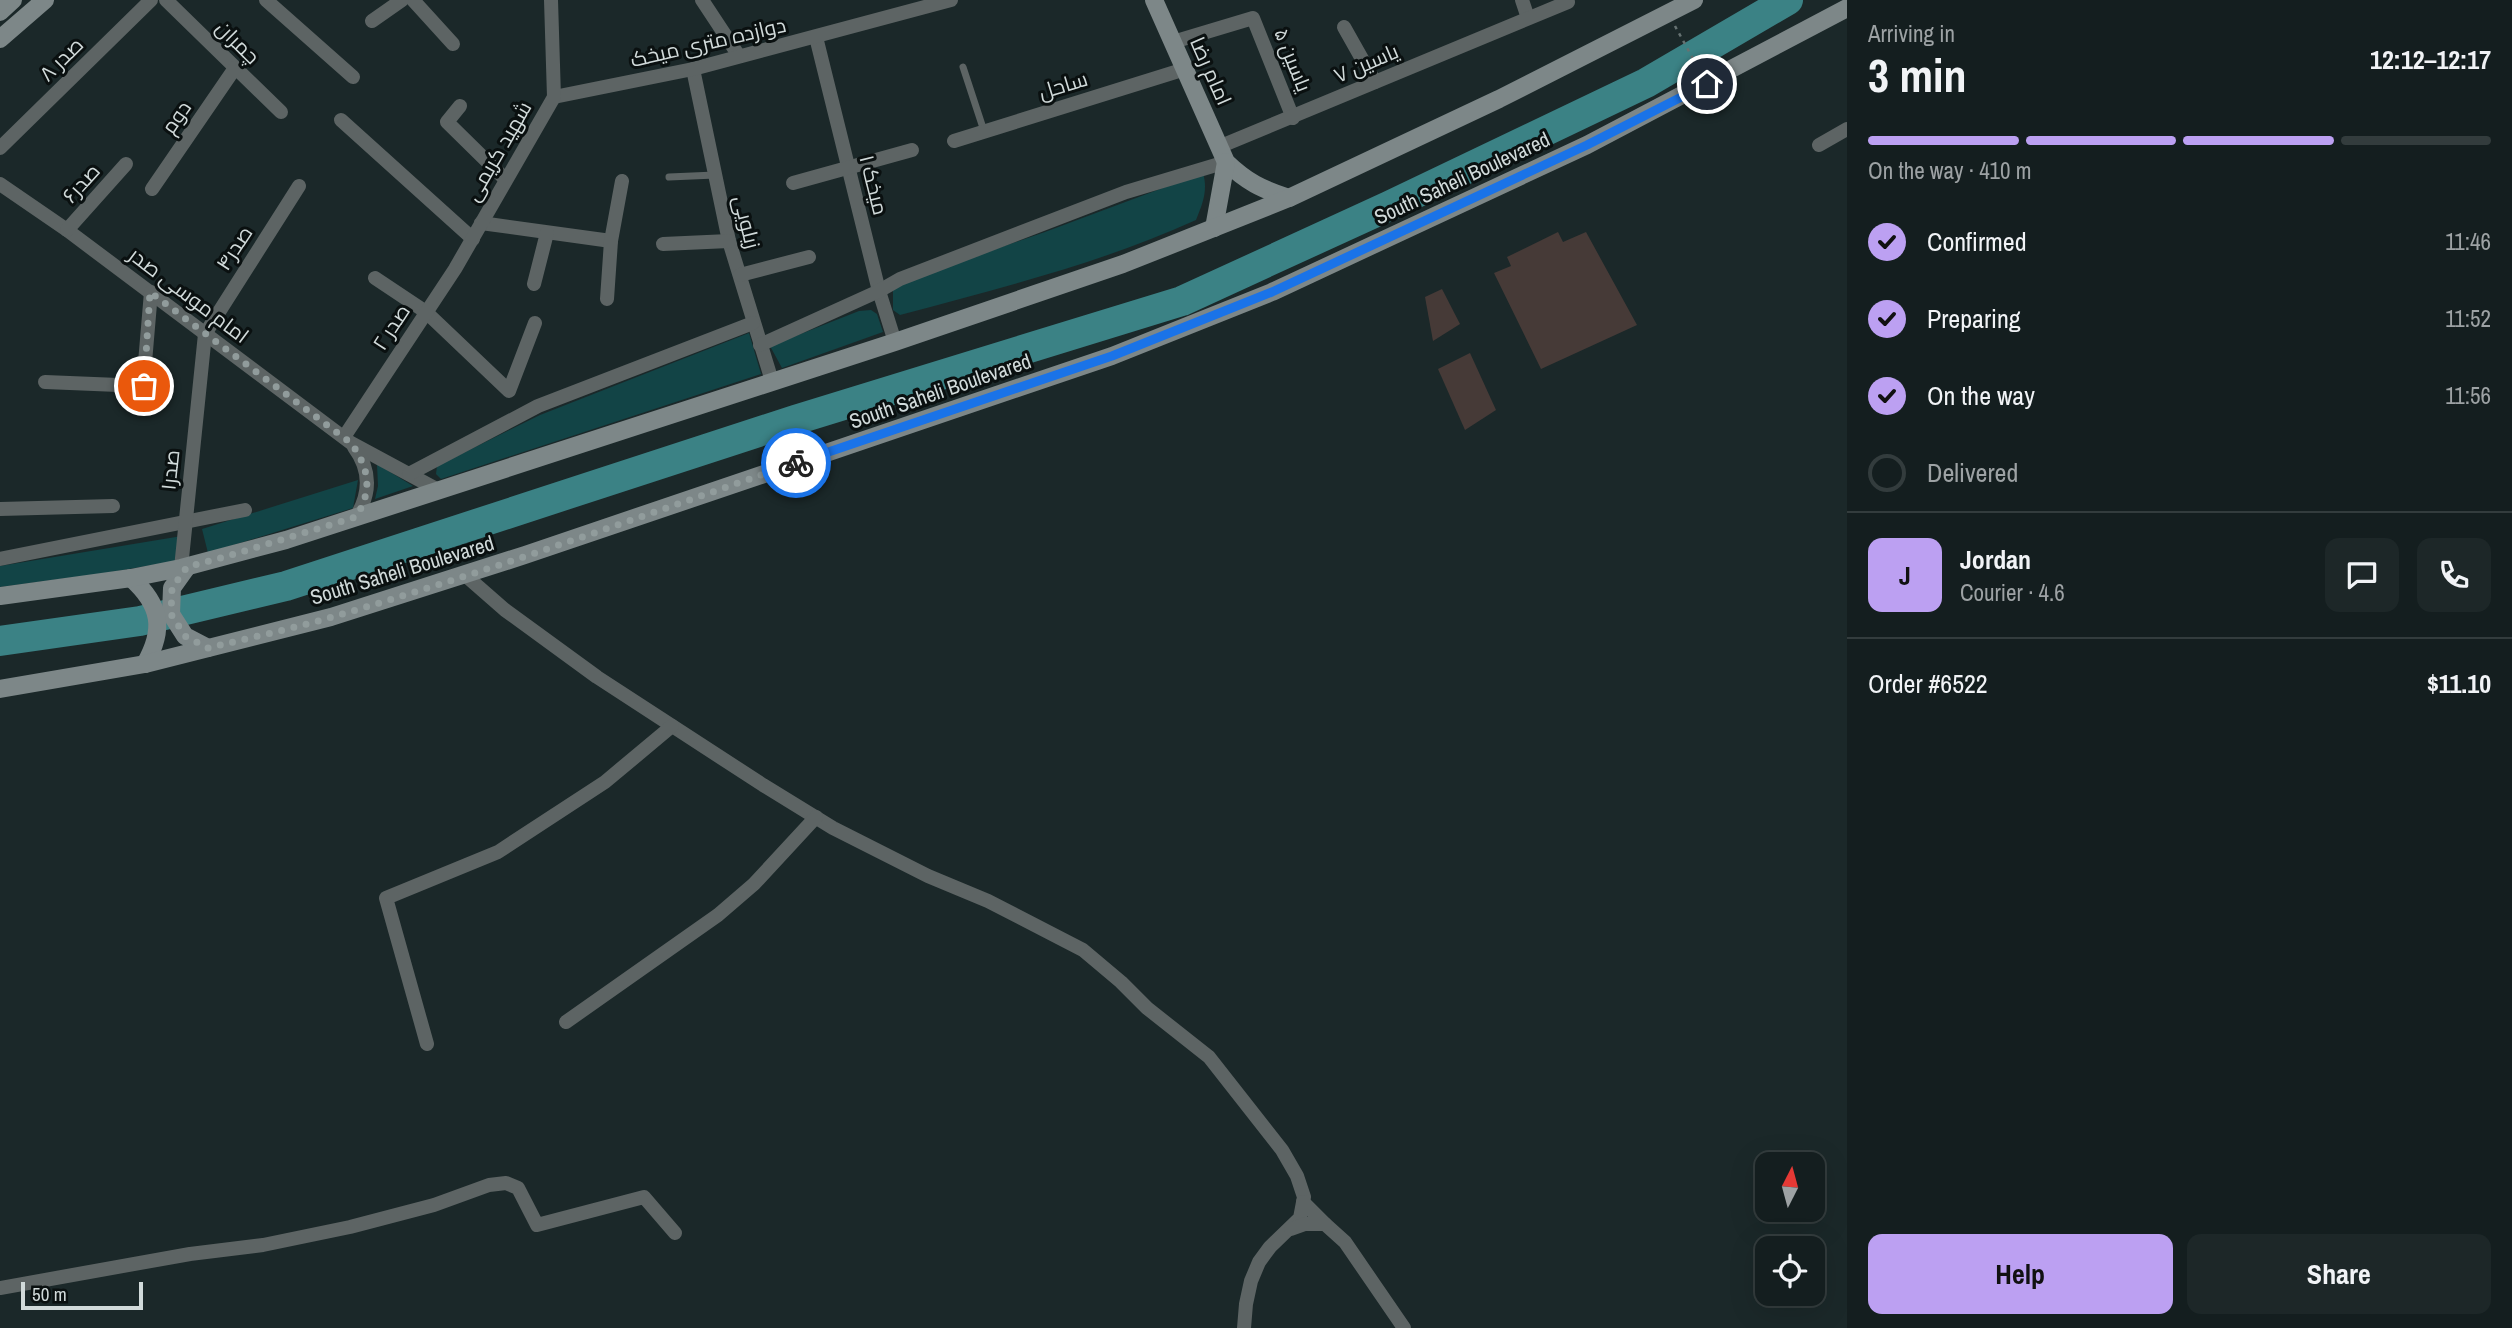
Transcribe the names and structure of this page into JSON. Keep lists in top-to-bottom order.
{
  "streets": {
    "main road": ["امام رضا", "South Saheli Boulevared"],
    "street": [
      "چمران",
      "دوازده متری میخک",
      "صدر ۸",
      "یاسین ۵",
      "یاسین ۷",
      "ساحل",
      "دوم",
      "شهید کریمی",
      "صدر۶",
      "میخک ۱",
      "زیلویی",
      "صدر۴",
      "امام موسی صدر",
      "صدر ۲",
      "صدر۱"
    ]
  },
  "crossings": [
    ["چمران", "دوم"],
    ["دوازده متری میخک", "شهید کریمی"],
    ["دوازده متری میخک", "میخک ۱"],
    ["دوازده متری میخک", "زیلویی"],
    ["یاسین ۵", "یاسین ۷"],
    ["یاسین ۵", "امام رضا"],
    ["یاسین ۷", "امام رضا"],
    ["یاسین ۷", "میخک ۱"],
    ["یاسین ۷", "زیلویی"],
    ["امام رضا", "ساحل"],
    ["شهید کریمی", "صدر ۲"],
    ["صدر۶", "امام موسی صدر"],
    ["صدر۴", "امام موسی صدر"],
    ["صدر۴", "صدر۱"],
    ["امام موسی صدر", "صدر ۲"],
    ["امام موسی صدر", "صدر۱"]
  ],
  "scale_bar": "50 m",
  "north": "top",
  "page": {
    "heading": ["3 min", "Arriving in", "12:12–12:17"],
    "panel": [
      "Jordan",
      "Courier · 4.6",
      "Order #6522",
      "$11.10"
    ],
    "bar": "On the way · 410 m",
    "list": [
      ["Confirmed", "11:46"],
      ["Preparing", "11:52"],
      ["On the way", "11:56"],
      "Delivered"
    ],
    "round": "J",
    "buttons": ["Help", "Share"],
    "scale": "50 m"
  }
}
